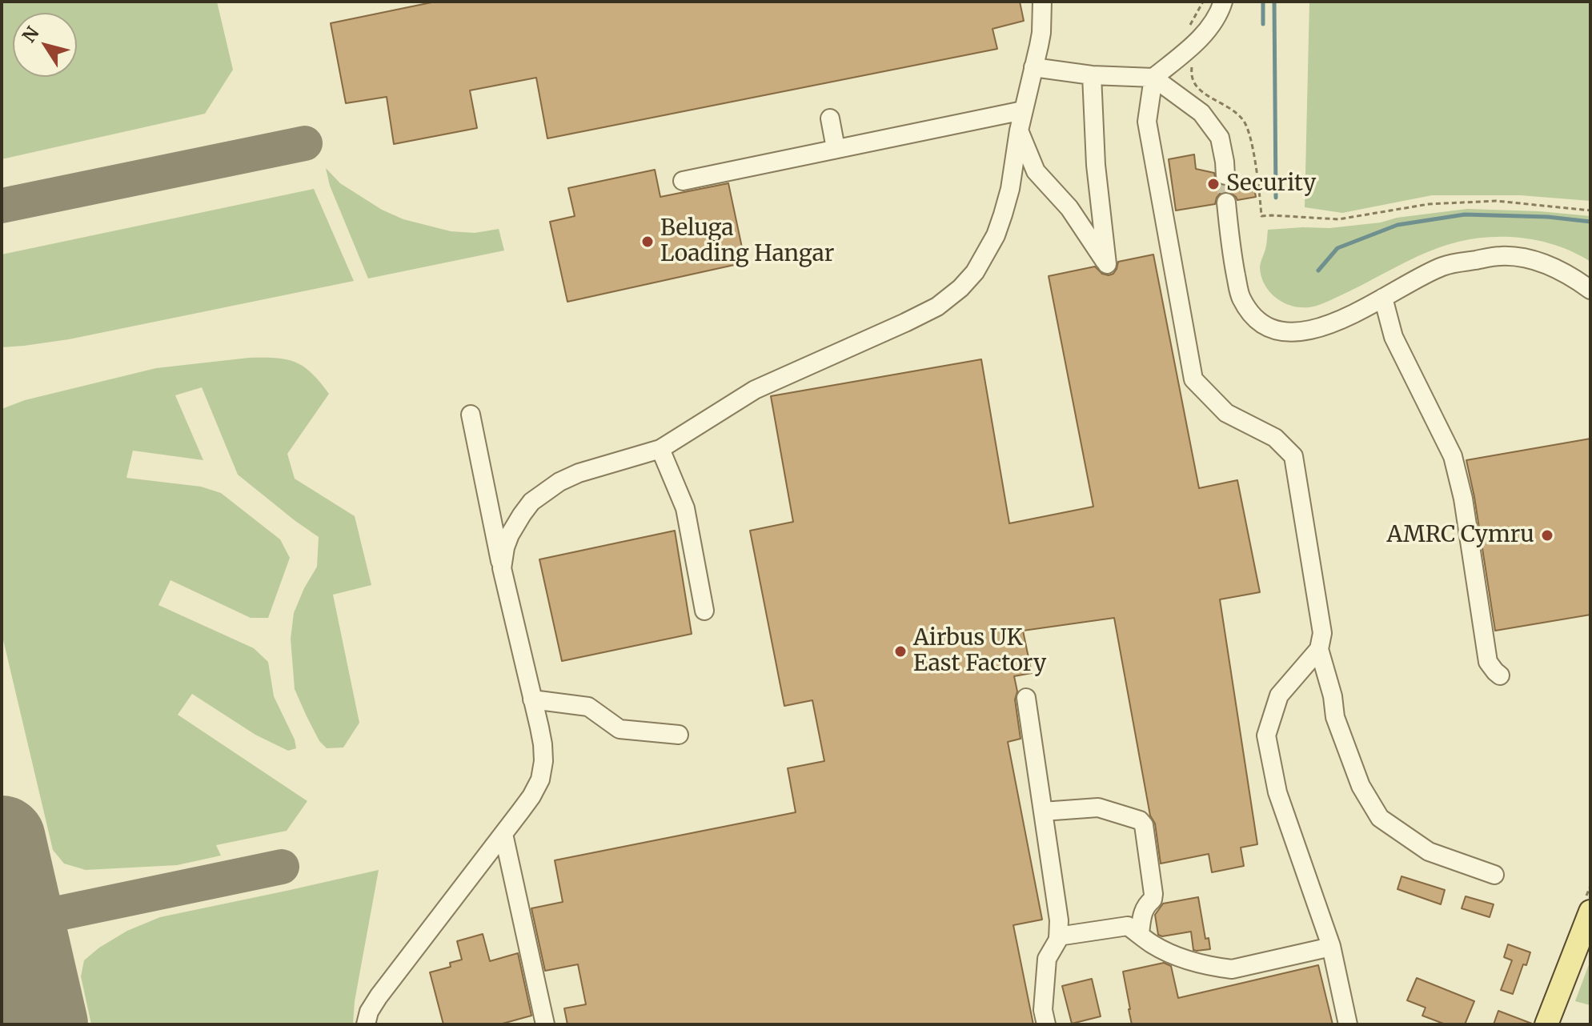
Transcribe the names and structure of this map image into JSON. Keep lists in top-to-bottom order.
{
  "places": [
    "Security",
    "Beluga Loading Hangar",
    "AMRC Cymru",
    "Airbus UK East Factory"
  ],
  "north": "top left"
}
